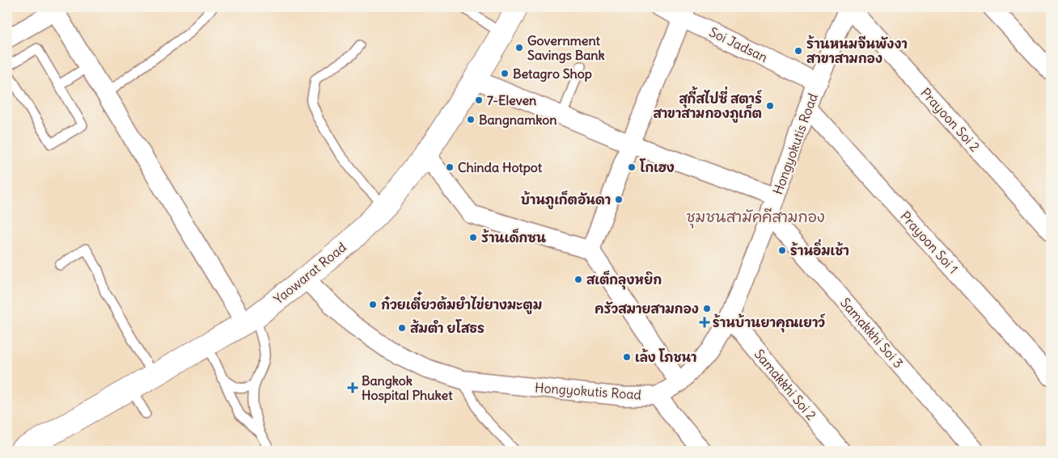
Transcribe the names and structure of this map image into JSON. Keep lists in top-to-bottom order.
{
  "streets": {
    "main road": ["Yaowarat Road"],
    "street": [
      "Soi Jadsan",
      "Prayoon Soi 2",
      "Hongyokutis Road",
      "Prayoon Soi 1",
      "Samakkhi Soi 3",
      "Samakkhi Soi 2"
    ]
  },
  "crossings": [
    ["Soi Jadsan", "Hongyokutis Road"],
    ["Prayoon Soi 2", "Hongyokutis Road"],
    ["Hongyokutis Road", "Prayoon Soi 1"],
    ["Hongyokutis Road", "Yaowarat Road"],
    ["Hongyokutis Road", "Samakkhi Soi 3"],
    ["Hongyokutis Road", "Samakkhi Soi 2"]
  ],
  "districts": ["ชุมชนสามัคคีสามกอง"],
  "places": {
    "other": [
      "Government Savings Bank",
      "ร้านหนมจีนพังงา สาขาสามกอง",
      "Betagro Shop",
      "7-Eleven",
      "สุกี้สไปซี่ สตาร์ สาขาสามกองภูเก็ต",
      "Bangnamkon",
      "Chinda Hotpot",
      "โกเฮง",
      "บ้านภูเก็ตอันดา",
      "ร้านเด็กซน",
      "ร้านอิ่มเช้า",
      "สเต็กลุงหยิก",
      "ก๋วยเตี๋ยวต้มยำไข่ยางมะตูม",
      "ครัวสมายสามกอง",
      "ส้มตำ ยโสธร",
      "เล้ง โภชนา"
    ],
    "health": ["ร้านบ้านยาคุณเยาว์", "Bangkok Hospital Phuket"]
  }
}
